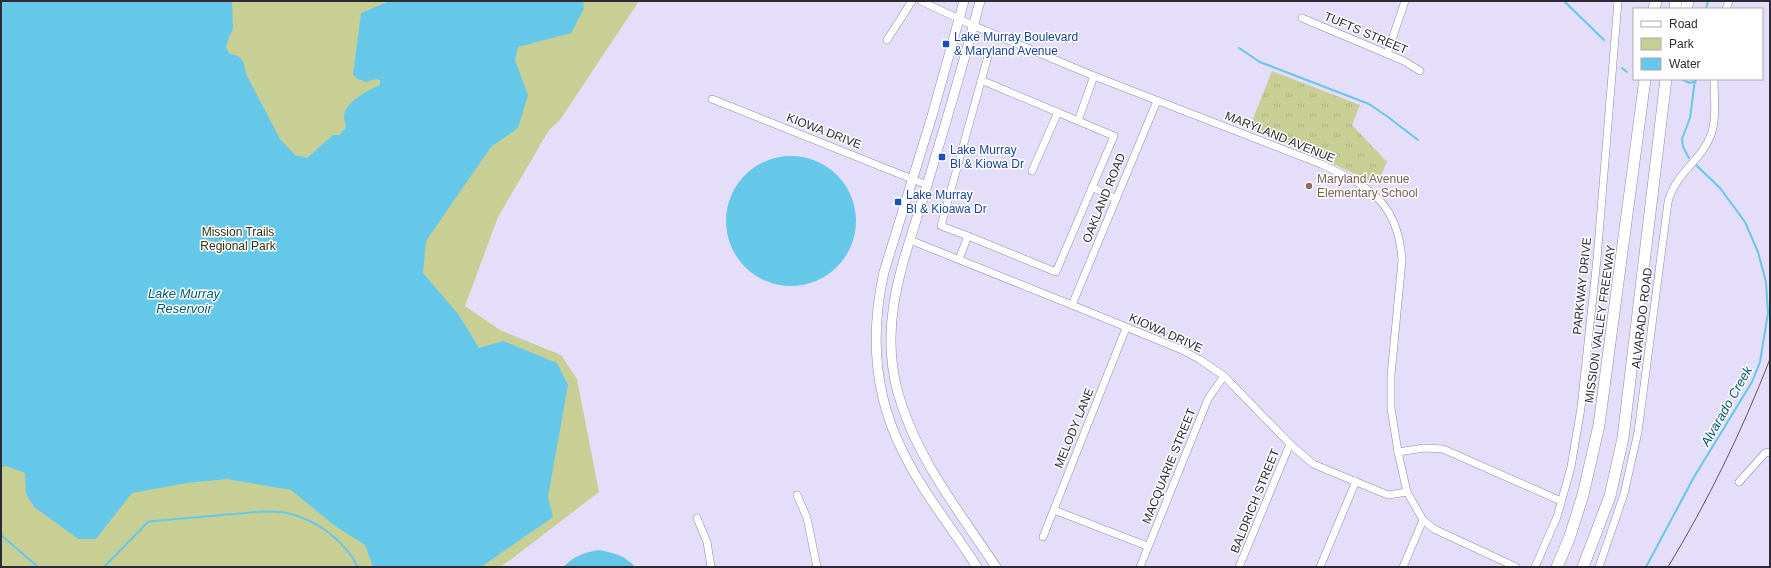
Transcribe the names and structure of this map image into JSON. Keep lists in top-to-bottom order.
{
  "streets": {
    "highway": ["MISSION VALLEY FREEWAY"],
    "street": [
      "TUFTS STREET",
      "KIOWA DRIVE",
      "MARYLAND AVENUE",
      "OAKLAND ROAD",
      "PARKWAY DRIVE",
      "ALVARADO ROAD",
      "MELODY LANE",
      "MACQUARIE STREET",
      "BALDRICH STREET"
    ]
  },
  "crossings": [
    ["KIOWA DRIVE", "MARYLAND AVENUE"],
    ["KIOWA DRIVE", "OAKLAND ROAD"],
    ["KIOWA DRIVE", "MELODY LANE"],
    ["KIOWA DRIVE", "MACQUARIE STREET"],
    ["KIOWA DRIVE", "BALDRICH STREET"],
    ["MARYLAND AVENUE", "OAKLAND ROAD"]
  ],
  "water": ["Lake Murray Reservoir", "Alvarado Creek"],
  "parks": ["Mission Trails Regional Park"],
  "places": {
    "transit": ["Lake Murray Boulevard & Maryland Avenue", "Lake Murray Bl & Kiowa Dr", "Lake Murray Bl & Kioawa Dr"],
    "other": ["Maryland Avenue Elementary School"]
  },
  "legend": ["Road", "Park", "Water"]
}
